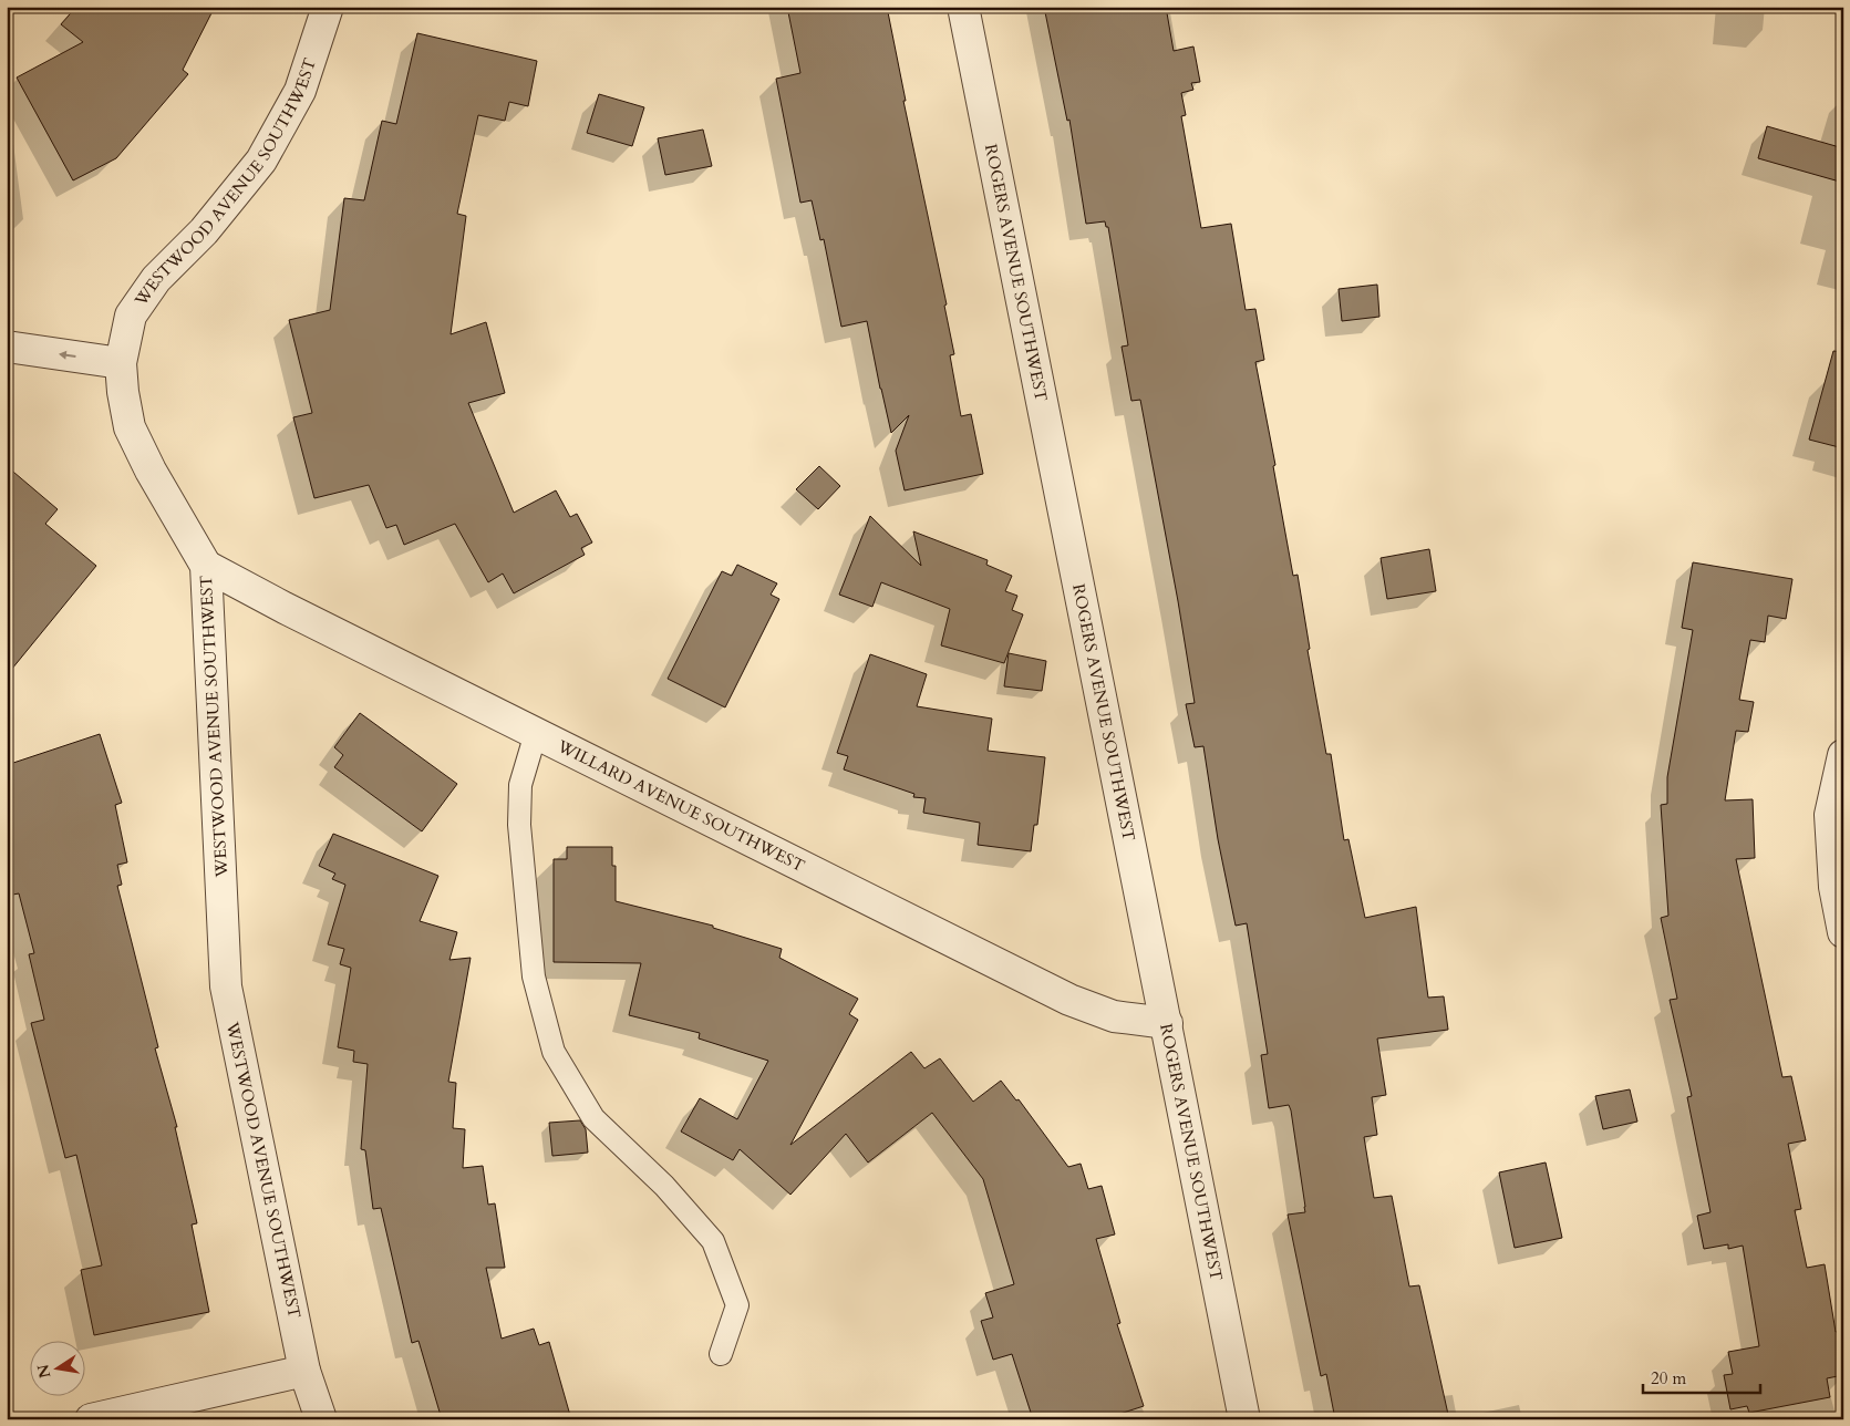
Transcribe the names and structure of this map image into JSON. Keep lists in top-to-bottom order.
{
  "streets": {
    "street": ["WESTWOOD AVENUE SOUTHWEST", "ROGERS AVENUE SOUTHWEST", "WILLARD AVENUE SOUTHWEST"]
  },
  "crossings": [
    ["WESTWOOD AVENUE SOUTHWEST", "WILLARD AVENUE SOUTHWEST"],
    ["ROGERS AVENUE SOUTHWEST", "WILLARD AVENUE SOUTHWEST"]
  ],
  "scale_bar": "20 m",
  "north": "left"
}
